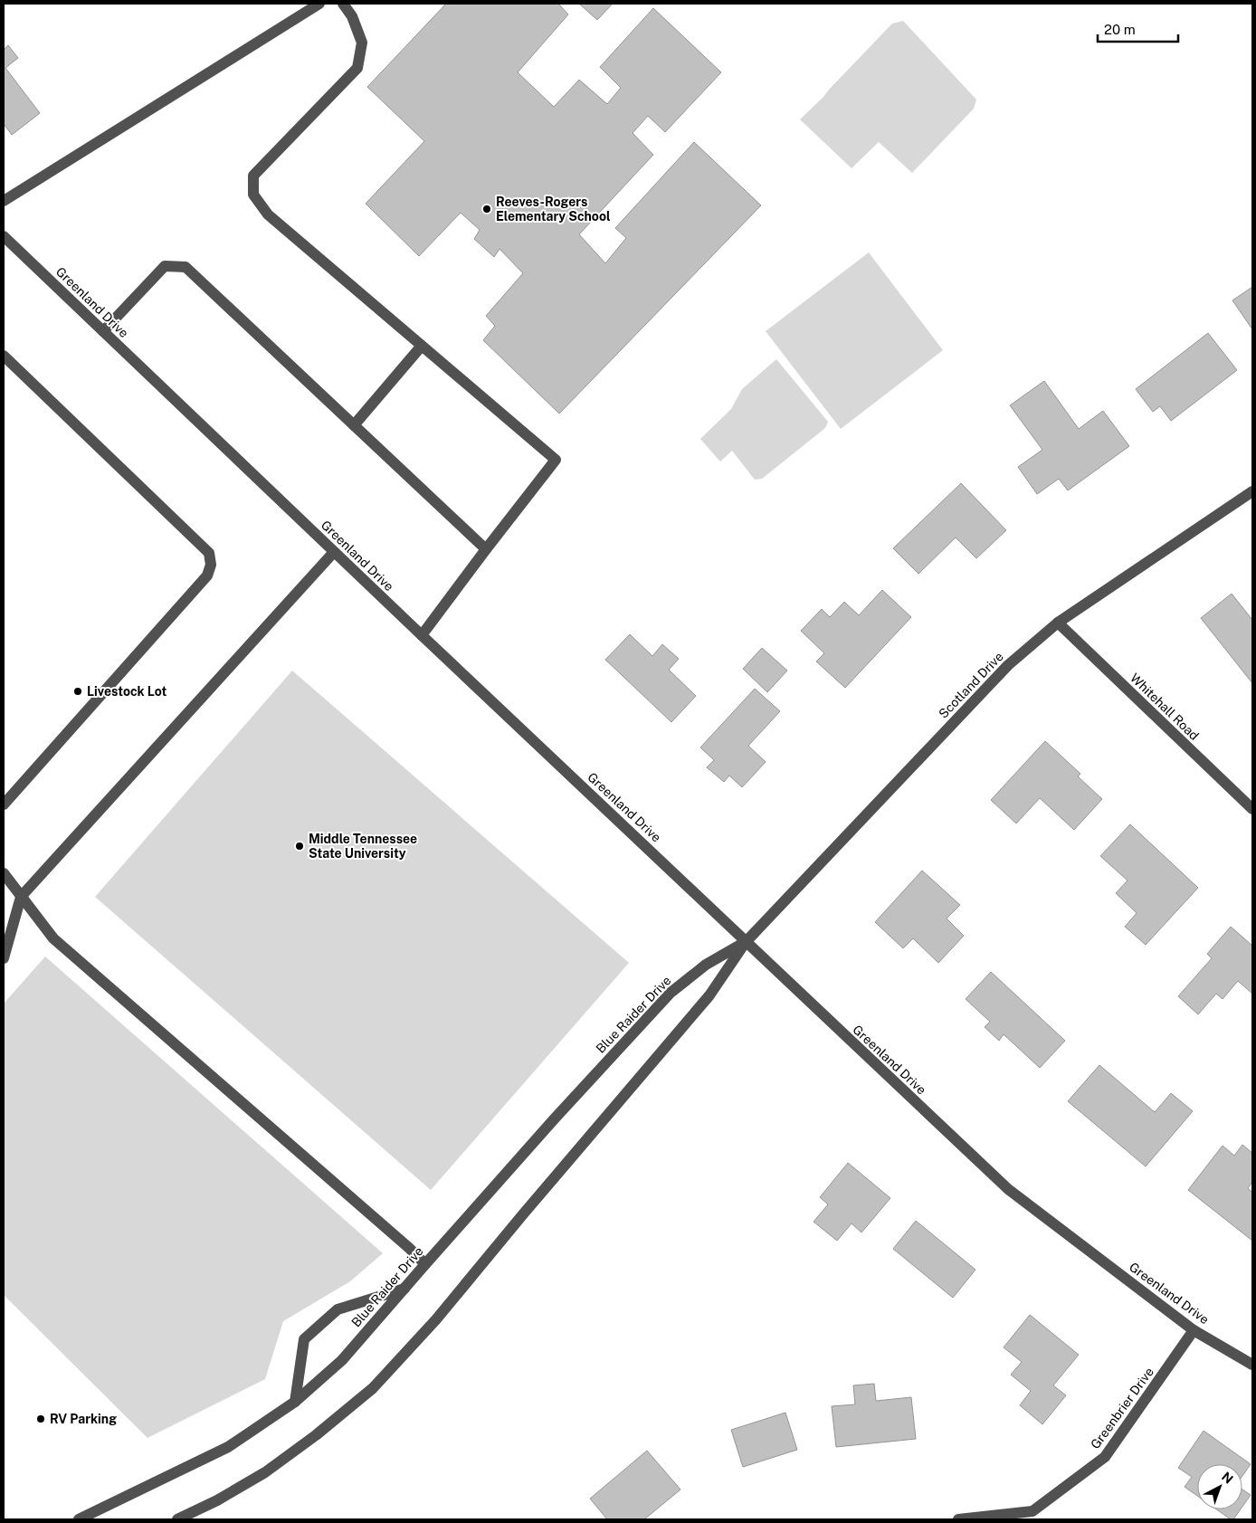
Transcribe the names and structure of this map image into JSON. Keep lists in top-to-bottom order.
{
  "streets": {
    "street": [
      "Greenland Drive",
      "Scotland Drive",
      "Whitehall Road",
      "Blue Raider Drive",
      "Greenbrier Drive"
    ]
  },
  "crossings": [
    ["Greenland Drive", "Scotland Drive"],
    ["Greenland Drive", "Blue Raider Drive"],
    ["Greenland Drive", "Greenbrier Drive"],
    ["Scotland Drive", "Whitehall Road"],
    ["Scotland Drive", "Blue Raider Drive"]
  ],
  "places": [
    "Reeves-Rogers Elementary School",
    "Livestock Lot",
    "Middle Tennessee State University",
    "RV Parking"
  ],
  "scale_bar": "20 m",
  "north": "top right"
}
